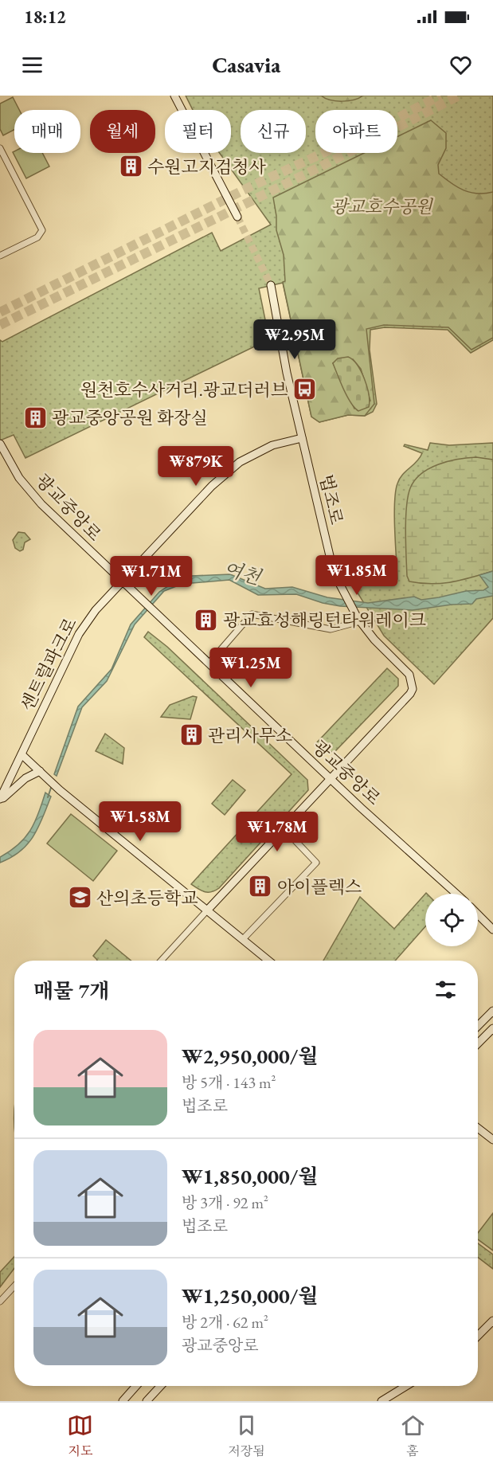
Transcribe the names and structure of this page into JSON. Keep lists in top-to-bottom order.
{
  "streets": {
    "street": ["법조로", "광교중앙로", "센트럴파크로"]
  },
  "crossings": [
    ["법조로", "광교중앙로"],
    ["법조로", "센트럴파크로"],
    ["광교중앙로", "센트럴파크로"]
  ],
  "water": ["여천"],
  "parks": ["광교호수공원"],
  "places": {
    "building": [
      "수원고지검청사",
      "광교중앙공원 화장실",
      "광교효성해링턴타워레이크",
      "관리사무소",
      "아이플렉스"
    ],
    "bus stop": ["원천호수사거리.광교더러브"],
    "school or university": ["산의초등학교"]
  },
  "page": {
    "status": "18:12",
    "header": "Casavia",
    "chip": [
      "매매",
      "월세",
      "필터",
      "신규",
      "아파트"
    ],
    "price": [
      "₩2.95M",
      "₩879K",
      "₩1.85M",
      "₩1.71M",
      "₩1.25M",
      "₩1.58M",
      "₩1.78M"
    ],
    "heading": "매물 7개",
    "list": [
      {
        "name": "₩2,950,000/월",
        "note": "방 5개 · 143 m² · 법조로"
      },
      {
        "name": "₩1,850,000/월",
        "note": "방 3개 · 92 m² · 법조로"
      },
      {
        "name": "₩1,250,000/월",
        "note": "방 2개 · 62 m² · 광교중앙로"
      }
    ],
    "tabs": ["지도", "저장됨", "홈"]
  }
}
